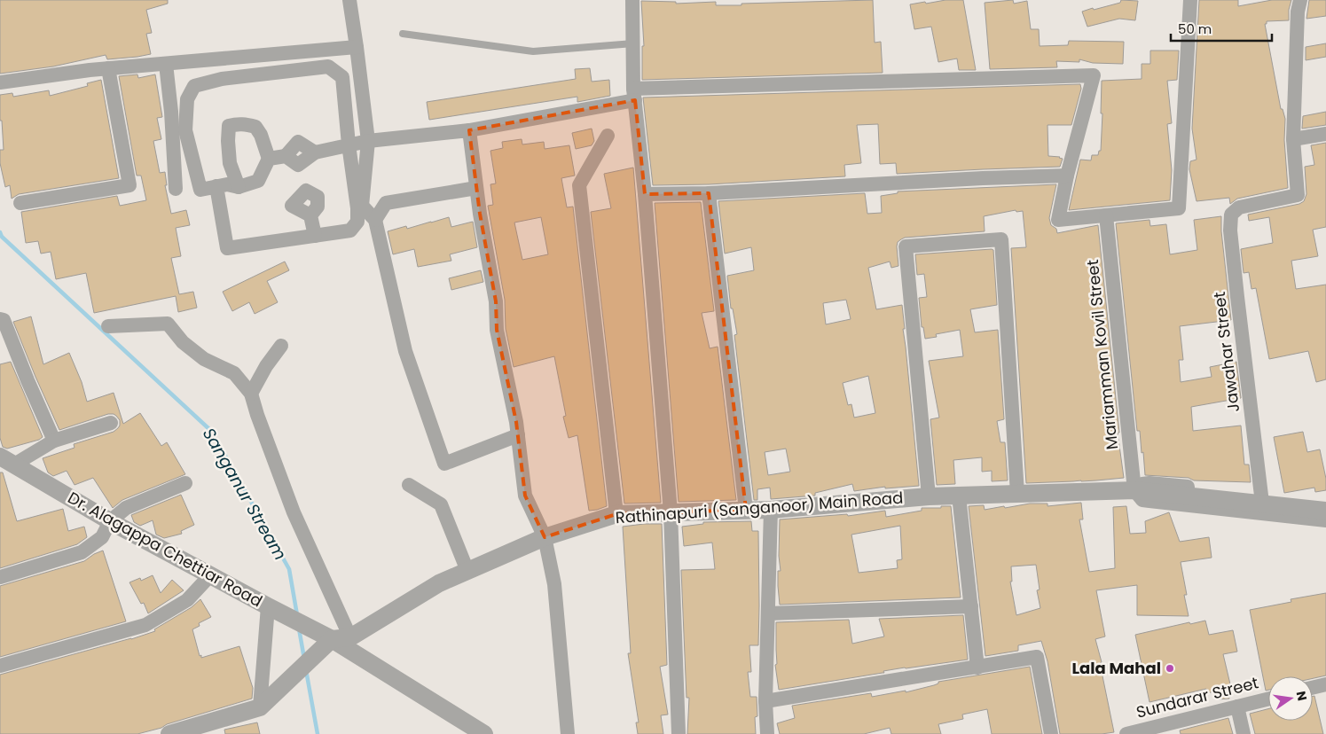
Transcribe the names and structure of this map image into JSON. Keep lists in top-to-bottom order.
{
  "streets": {
    "street": [
      "Jawahar Street",
      "Mariamman Kovil Street",
      "Rathinapuri (Sanganoor) Main Road",
      "Dr. Alagappa Chettiar Road",
      "Sundarar Street"
    ]
  },
  "crossings": [
    ["Mariamman Kovil Street", "Rathinapuri (Sanganoor) Main Road"],
    ["Rathinapuri (Sanganoor) Main Road", "Dr. Alagappa Chettiar Road"]
  ],
  "water": ["Sanganur Stream"],
  "places": ["Lala Mahal"],
  "scale_bar": "50 m",
  "north": "right"
}
